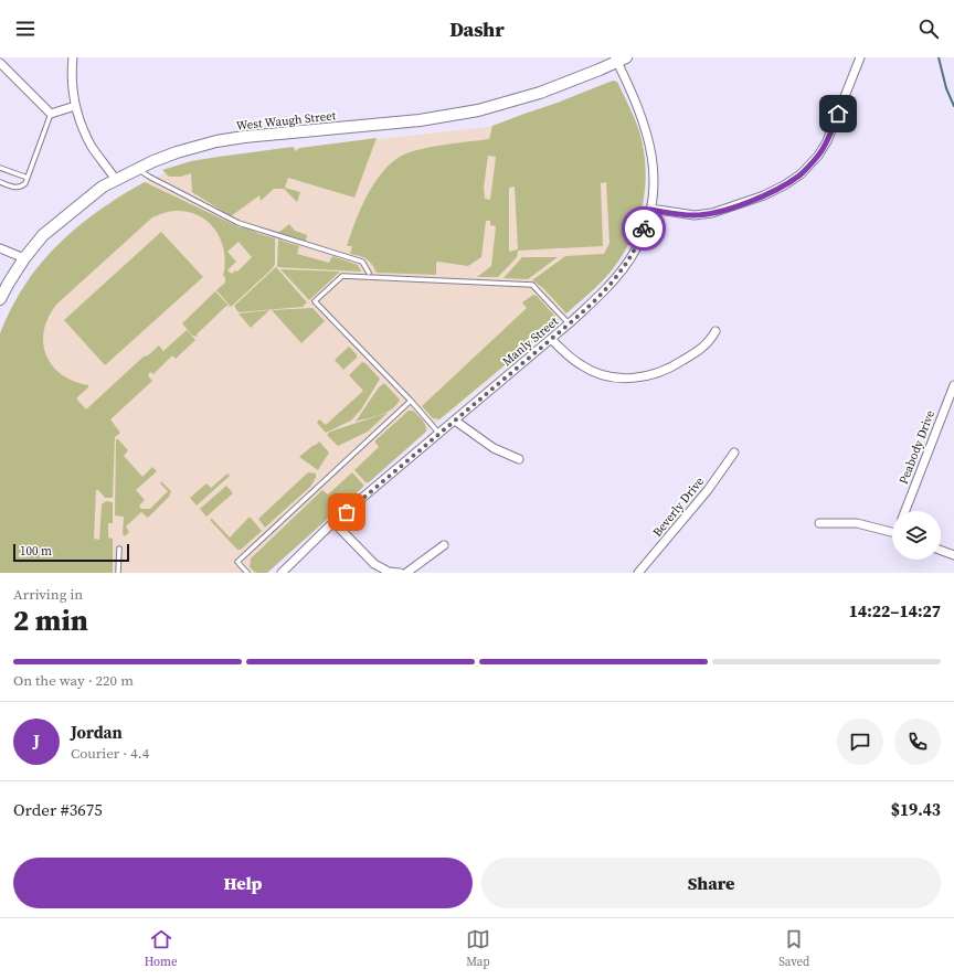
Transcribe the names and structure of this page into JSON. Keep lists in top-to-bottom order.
{
  "streets": {
    "street": [
      "West Waugh Street",
      "Manly Street",
      "Peabody Drive",
      "Beverly Drive"
    ]
  },
  "crossings": [
    ["West Waugh Street", "Manly Street"]
  ],
  "scale_bar": "100 m",
  "page": {
    "header": "Dashr",
    "scale": "100 m",
    "heading": ["2 min", "Arriving in", "14:22–14:27"],
    "panel": [
      "Jordan",
      "Courier · 4.4",
      "Order #3675",
      "$19.43"
    ],
    "bar": "On the way · 220 m",
    "round": "J",
    "buttons": ["Help", "Share"],
    "tabs": ["Home", "Map", "Saved"]
  }
}
